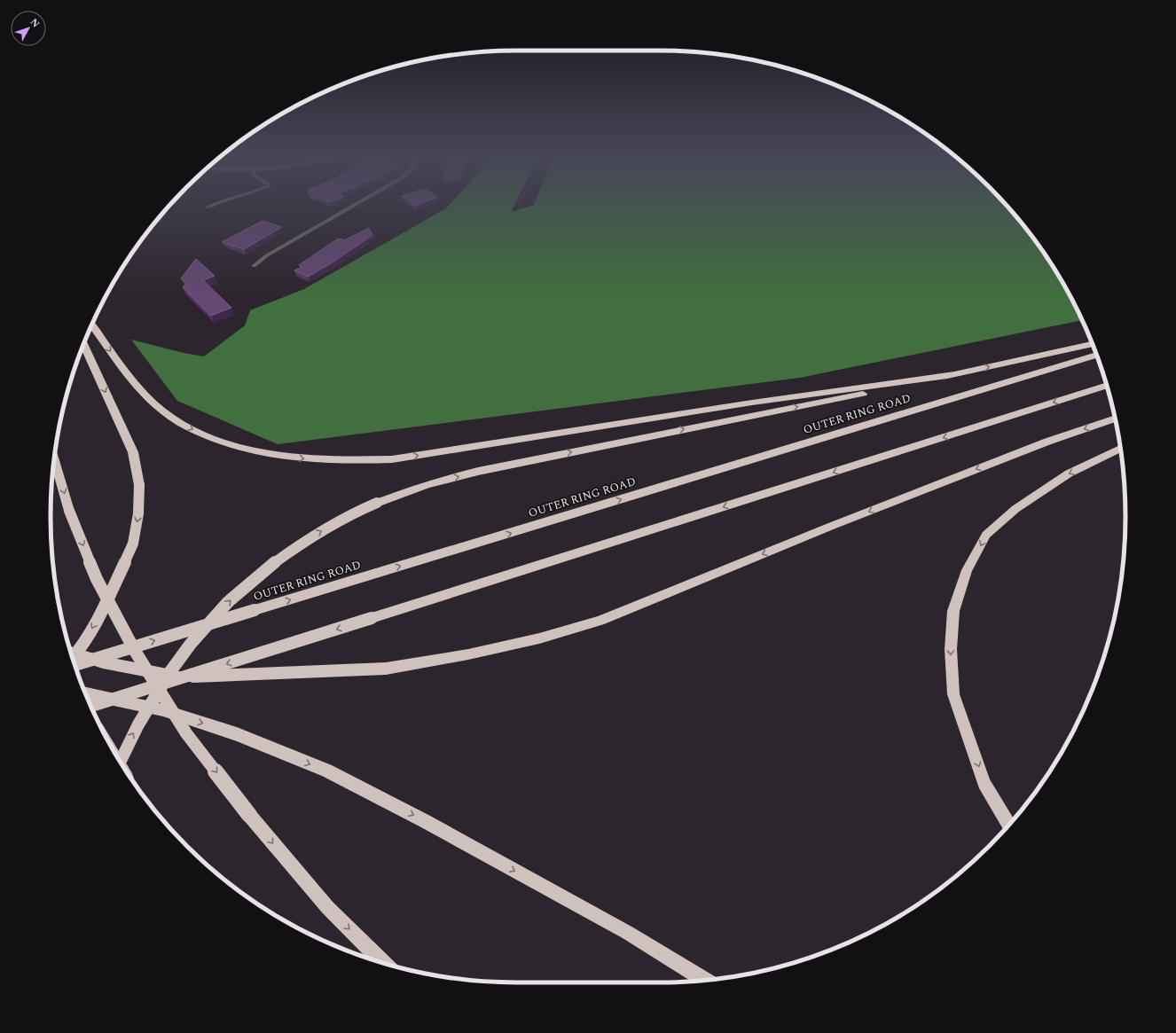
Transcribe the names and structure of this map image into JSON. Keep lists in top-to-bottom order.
{
  "streets": {
    "highway": ["OUTER RING ROAD"]
  },
  "north": "top right"
}
